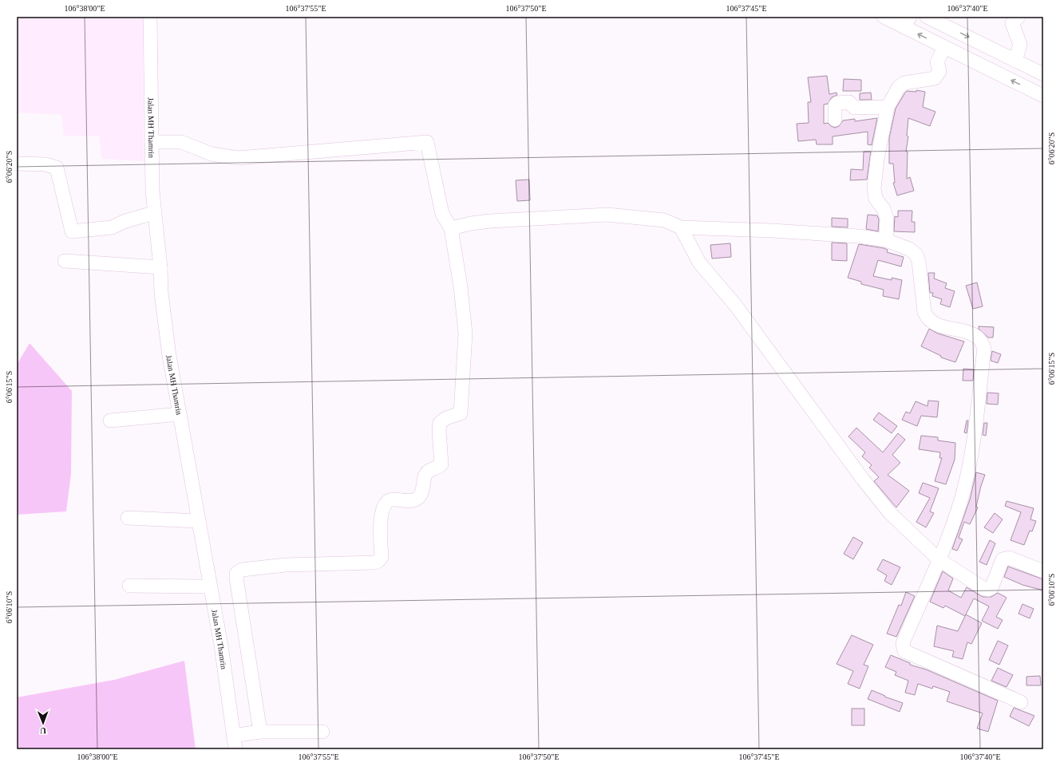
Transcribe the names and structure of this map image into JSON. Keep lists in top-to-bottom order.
{
  "streets": {
    "street": ["Jalan MH Thamrin"]
  },
  "north": "bottom",
  "coordinates": [
    "106°38'00\"E",
    "106°37'55\"E",
    "106°37'50\"E",
    "106°37'45\"E",
    "106°37'40\"E",
    "6°06'20\"S",
    "6°06'15\"S",
    "6°06'10\"S"
  ]
}
